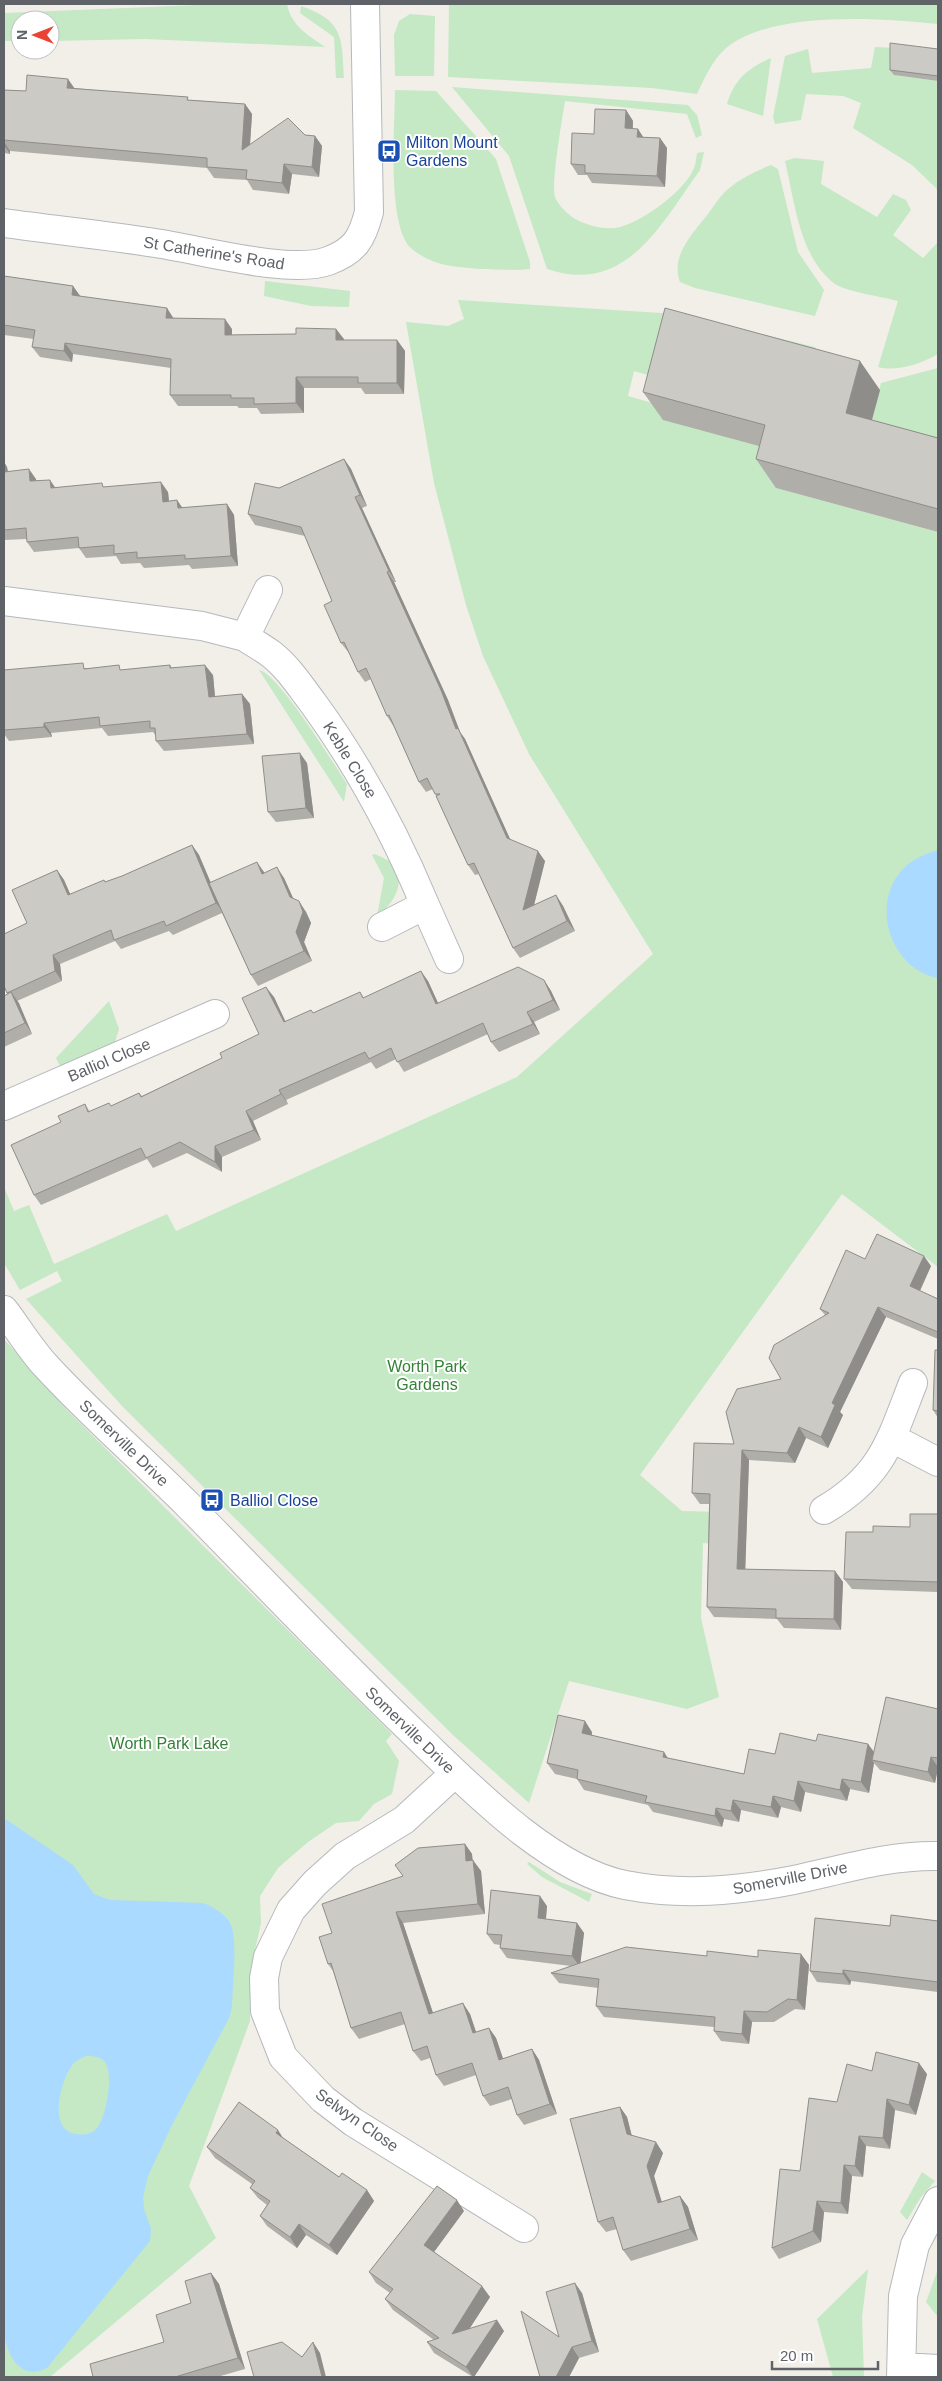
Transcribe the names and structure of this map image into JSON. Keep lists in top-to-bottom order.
{
  "streets": {
    "street": [
      "St Catherine's Road",
      "Keble Close",
      "Balliol Close",
      "Somerville Drive",
      "Selwyn Close"
    ]
  },
  "crossings": [
    ["Somerville Drive", "Selwyn Close"]
  ],
  "parks": ["Worth Park Gardens", "Worth Park Lake"],
  "places": {
    "bus stop": ["Milton Mount Gardens", "Balliol Close"]
  },
  "scale_bar": "20 m",
  "north": "left"
}
